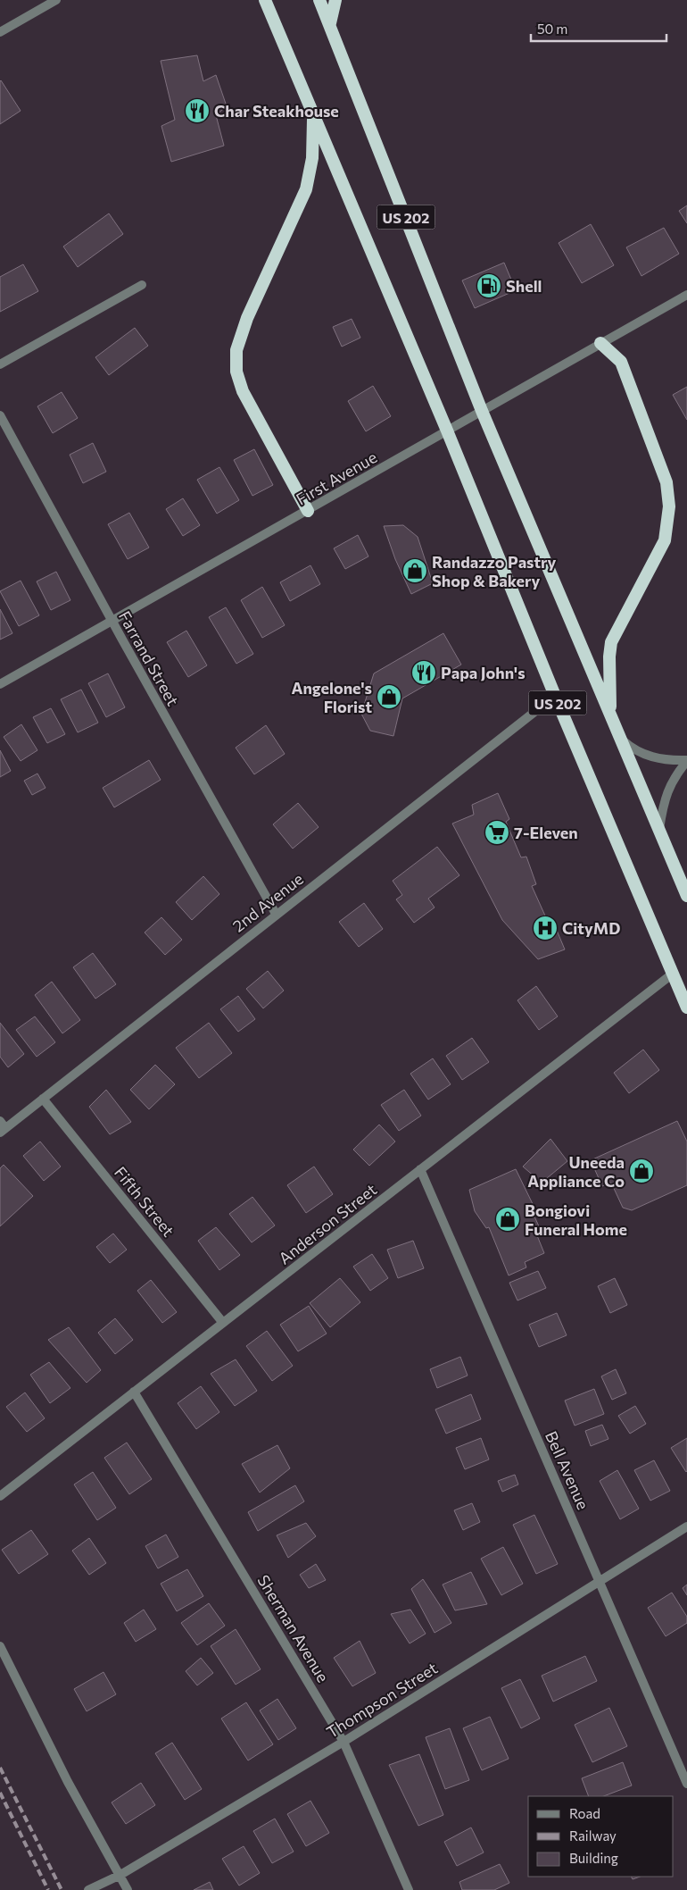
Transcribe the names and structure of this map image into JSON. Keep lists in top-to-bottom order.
{
  "streets": {
    "highway": ["US 202"],
    "street": [
      "First Avenue",
      "Farrand Street",
      "2nd Avenue",
      "Fifth Street",
      "Anderson Street",
      "Bell Avenue",
      "Sherman Avenue",
      "Thompson Street"
    ]
  },
  "crossings": [
    ["US 202", "First Avenue"],
    ["US 202", "2nd Avenue"],
    ["US 202", "Anderson Street"],
    ["First Avenue", "Farrand Street"],
    ["Farrand Street", "2nd Avenue"],
    ["2nd Avenue", "Fifth Street"],
    ["Fifth Street", "Anderson Street"],
    ["Anderson Street", "Bell Avenue"],
    ["Anderson Street", "Sherman Avenue"],
    ["Bell Avenue", "Thompson Street"],
    ["Sherman Avenue", "Thompson Street"]
  ],
  "places": {
    "restaurant": ["Char Steakhouse", "Papa John's"],
    "fuel station": ["Shell"],
    "shop": [
      "Randazzo Pastry Shop & Bakery",
      "Angelone's Florist",
      "Uneeda Appliance Co",
      "Bongiovi Funeral Home"
    ],
    "supermarket": ["7-Eleven"],
    "hospital": ["CityMD"]
  },
  "legend": ["Road", "Railway", "Building"],
  "scale_bar": "50 m"
}
